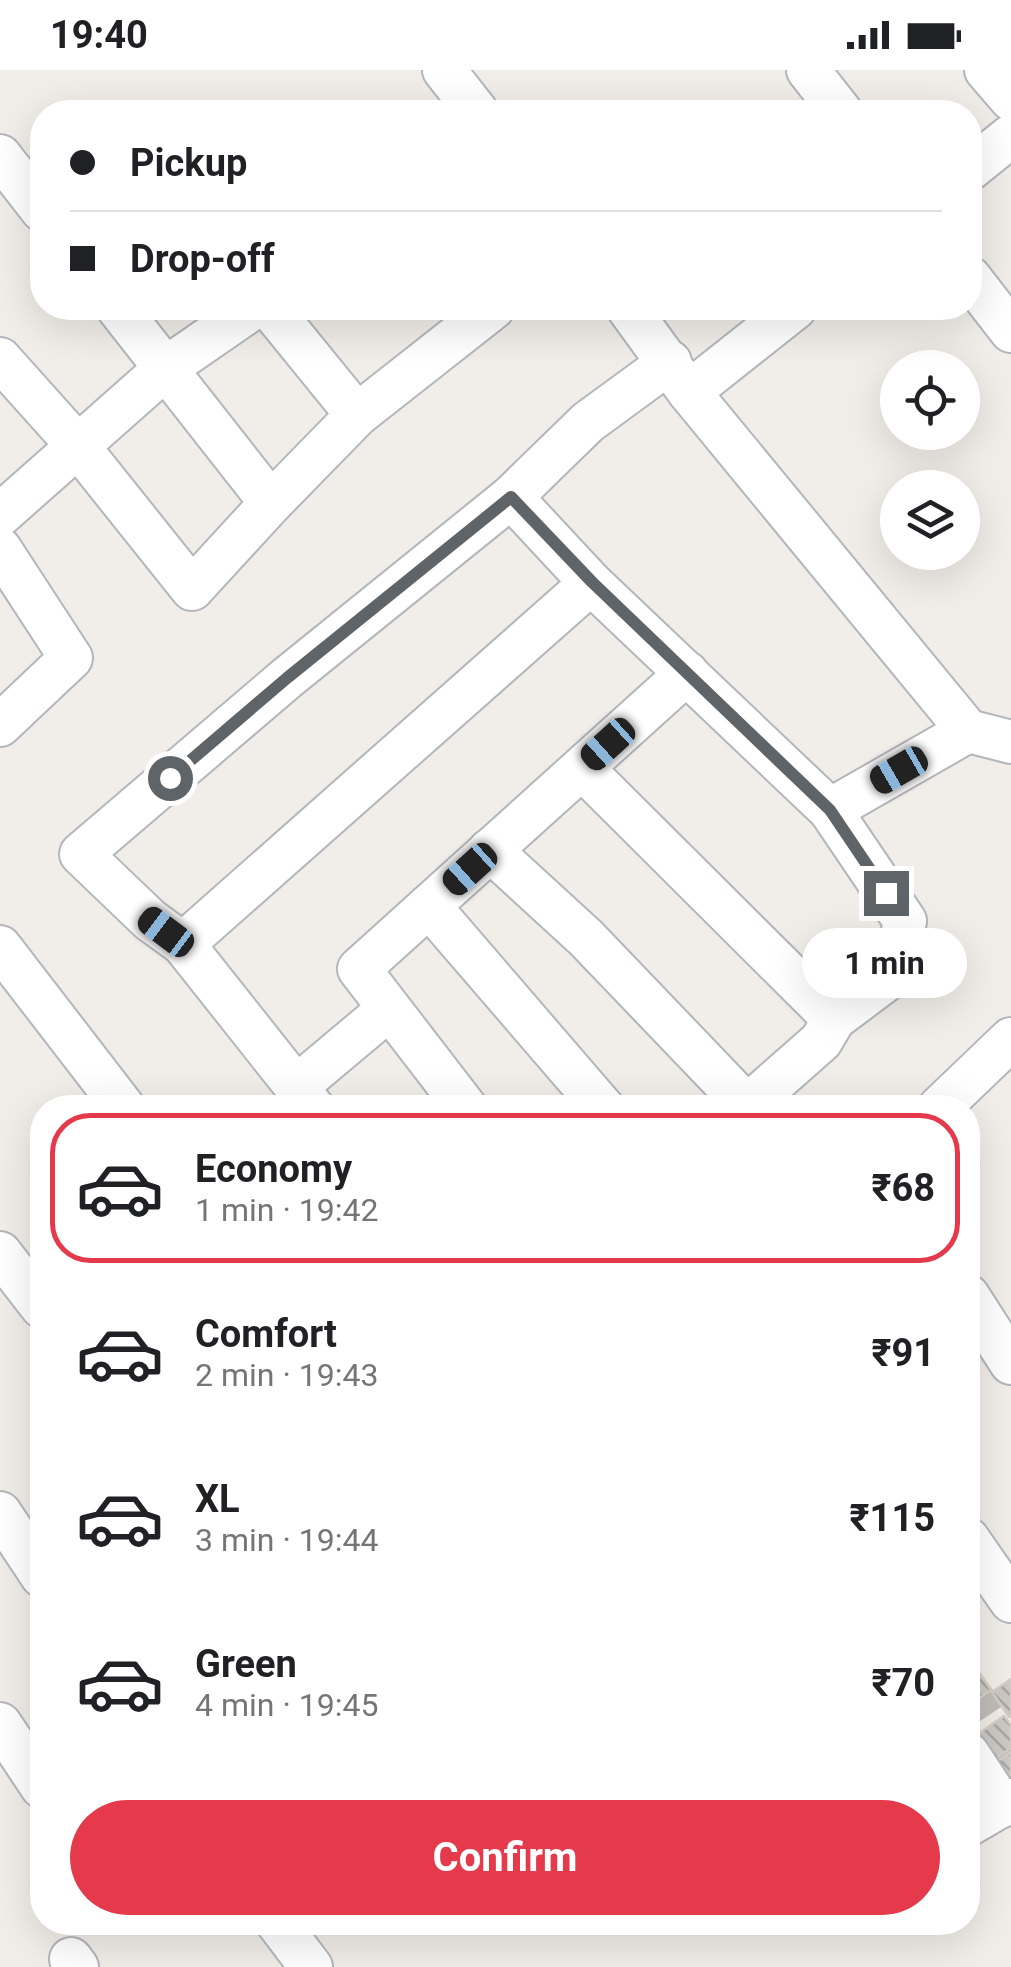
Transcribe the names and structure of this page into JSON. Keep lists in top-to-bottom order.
{
  "page": {
    "status": "19:40",
    "banner": ["Pickup", "Drop-off"],
    "bubble": "1 min",
    "list": [
      {
        "name": "Economy",
        "note": "1 min · 19:42",
        "value": "₹68"
      },
      {
        "name": "Comfort",
        "note": "2 min · 19:43",
        "value": "₹91"
      },
      {
        "name": "XL",
        "note": "3 min · 19:44",
        "value": "₹115"
      },
      {
        "name": "Green",
        "note": "4 min · 19:45",
        "value": "₹70"
      }
    ],
    "buttons": "Confirm"
  }
}
